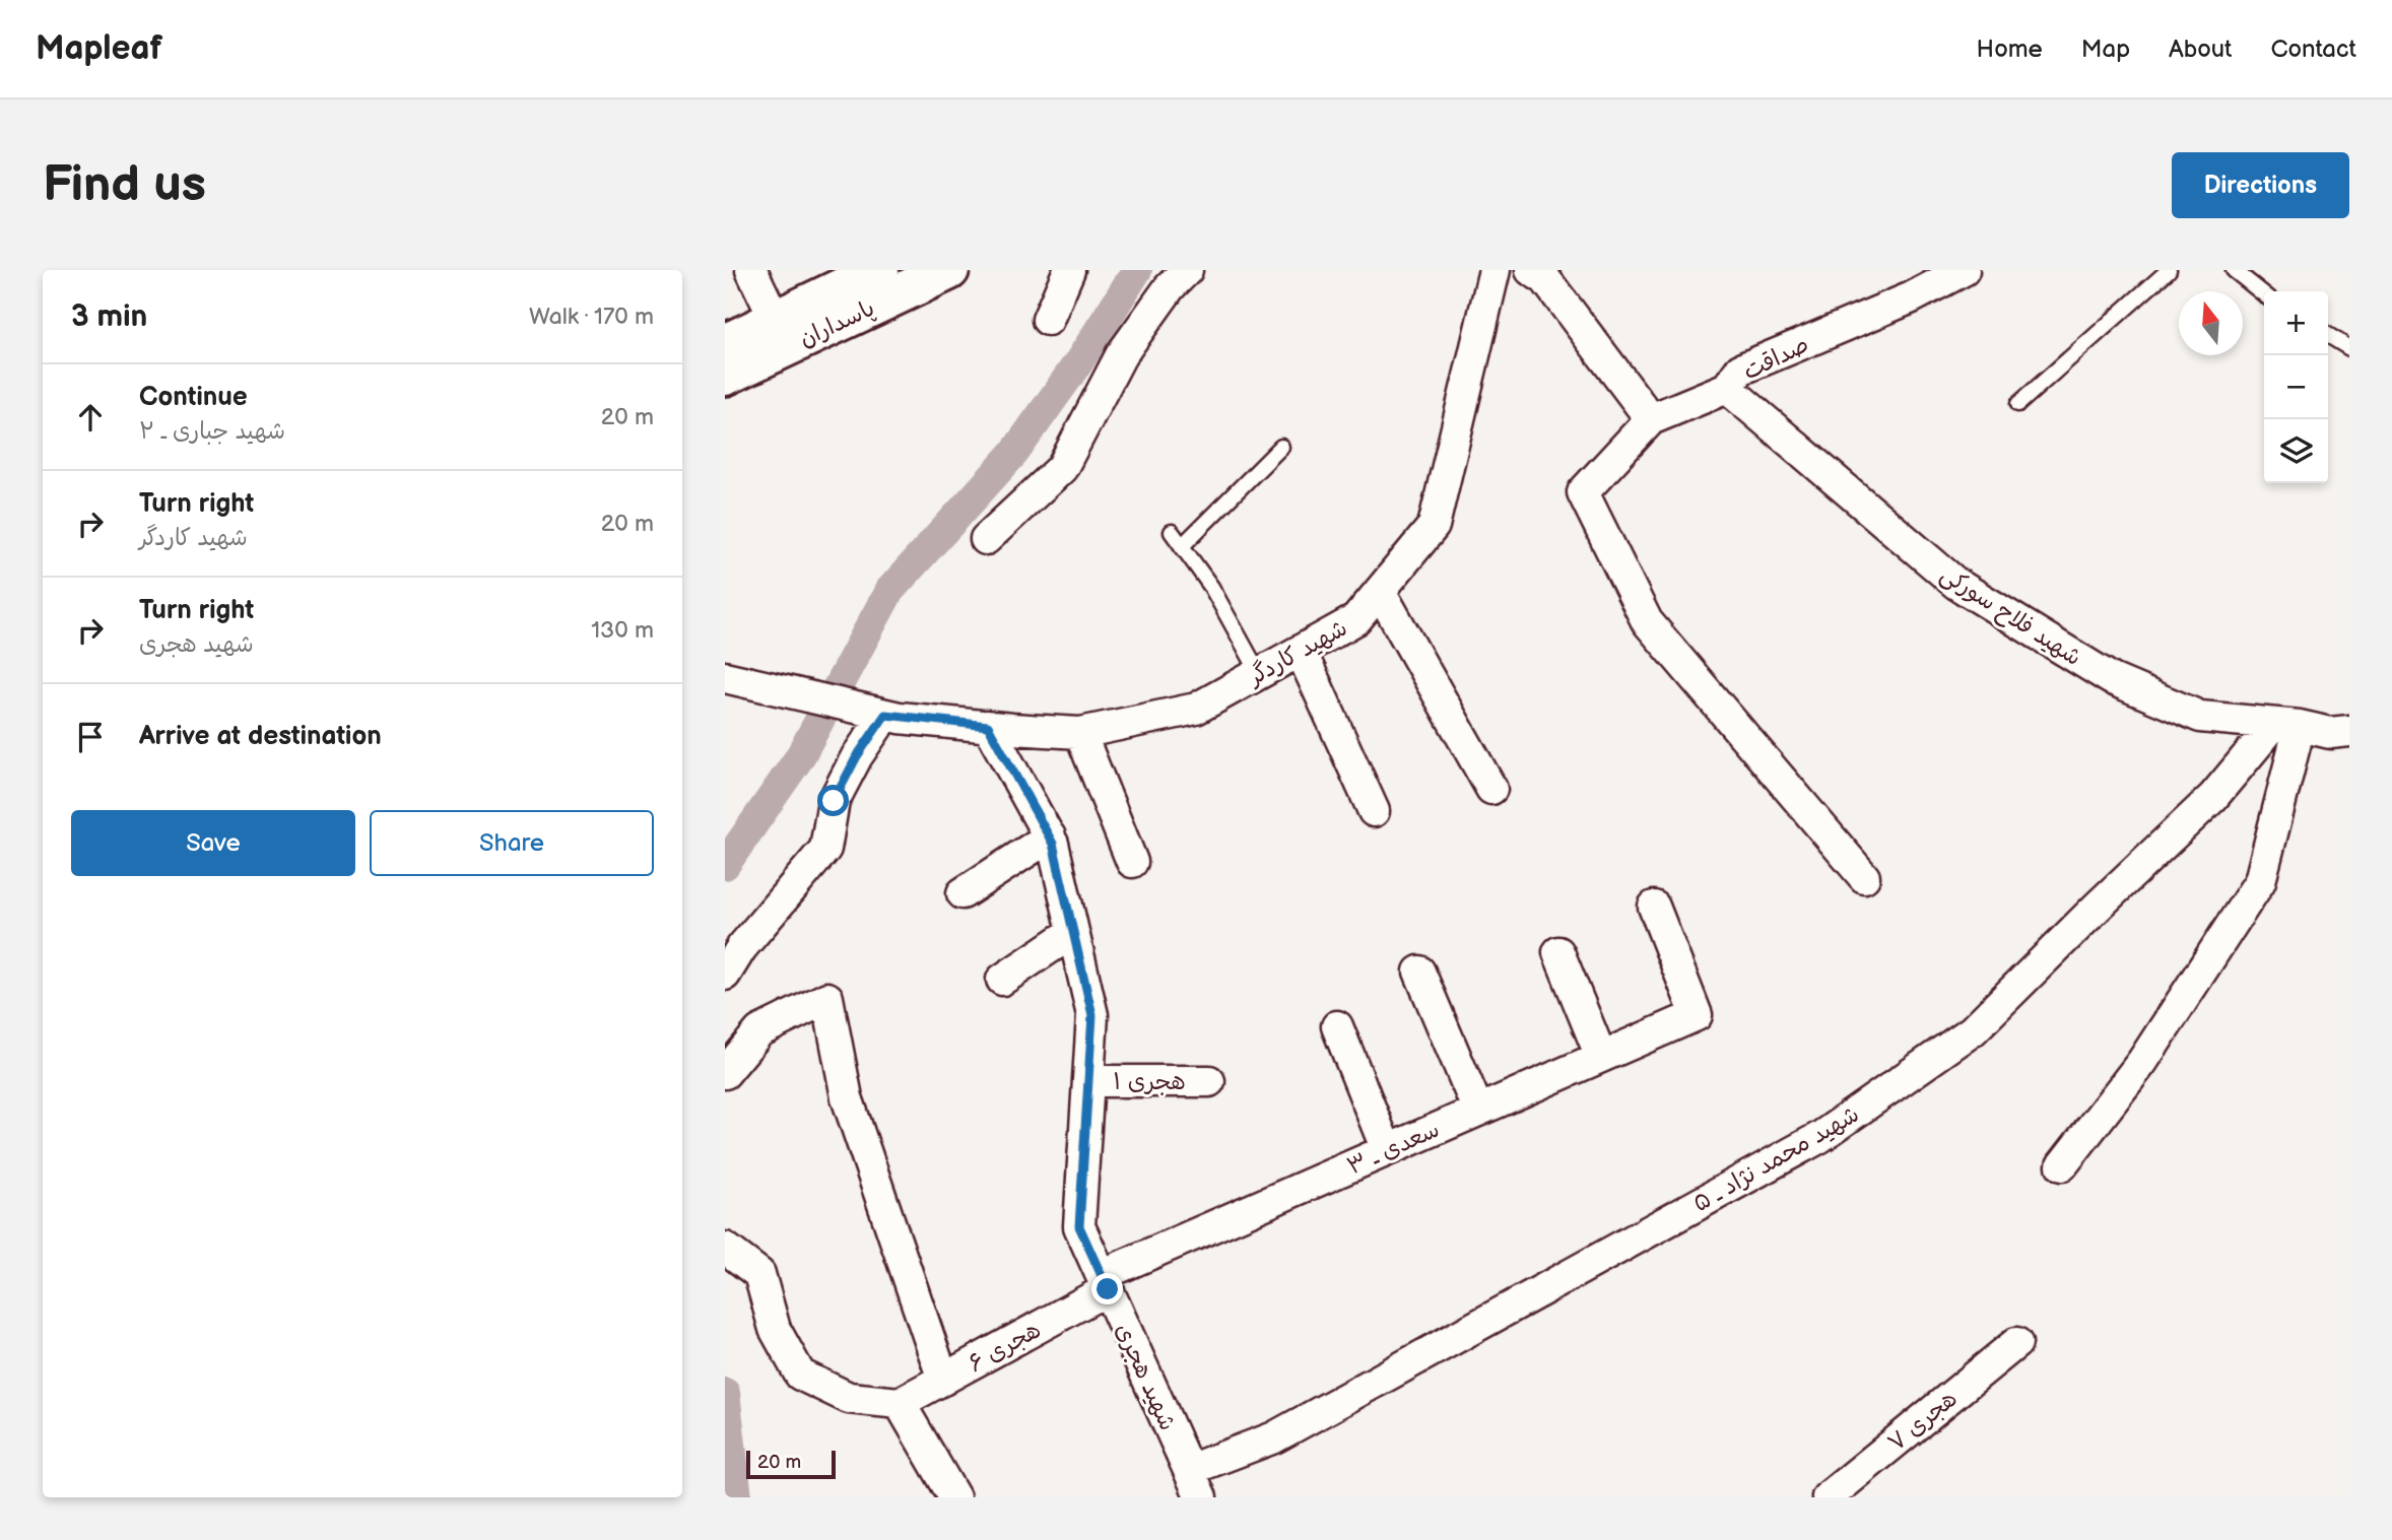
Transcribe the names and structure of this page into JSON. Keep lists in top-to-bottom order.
{
  "streets": {
    "street": [
      "پاسداران",
      "صداقت",
      "شهید فلاح سورکی",
      "شهید کاردگر",
      "هجری ۱",
      "سعدی ـ ۳",
      "شهید محمد نژاد ـ ۵",
      "هجری ۶",
      "شهید هجری",
      "هجری ۷"
    ]
  },
  "crossings": [
    ["صداقت", "شهید فلاح سورکی"],
    ["شهید فلاح سورکی", "شهید محمد نژاد ـ ۵"],
    ["شهید کاردگر", "شهید هجری"],
    ["هجری ۱", "شهید هجری"],
    ["سعدی ـ ۳", "هجری ۶"],
    ["سعدی ـ ۳", "شهید هجری"],
    ["شهید محمد نژاد ـ ۵", "شهید هجری"],
    ["هجری ۶", "شهید هجری"]
  ],
  "scale_bar": "20 m",
  "north": "top",
  "page": {
    "header": "Mapleaf",
    "nav": [
      "Home",
      "Map",
      "About",
      "Contact"
    ],
    "buttons": [
      "Directions",
      ["Save", "Share"]
    ],
    "title": "Find us",
    "heading": ["3 min", "Walk · 170 m"],
    "map_buttons": ["+", "−"],
    "list": [
      ["Continue", "شهید جباری ـ ۲", "20 m"],
      ["Turn right", "شهید کاردگر", "20 m"],
      ["Turn right", "شهید هجری", "130 m"],
      "Arrive at destination"
    ],
    "scale": "20 m"
  }
}
